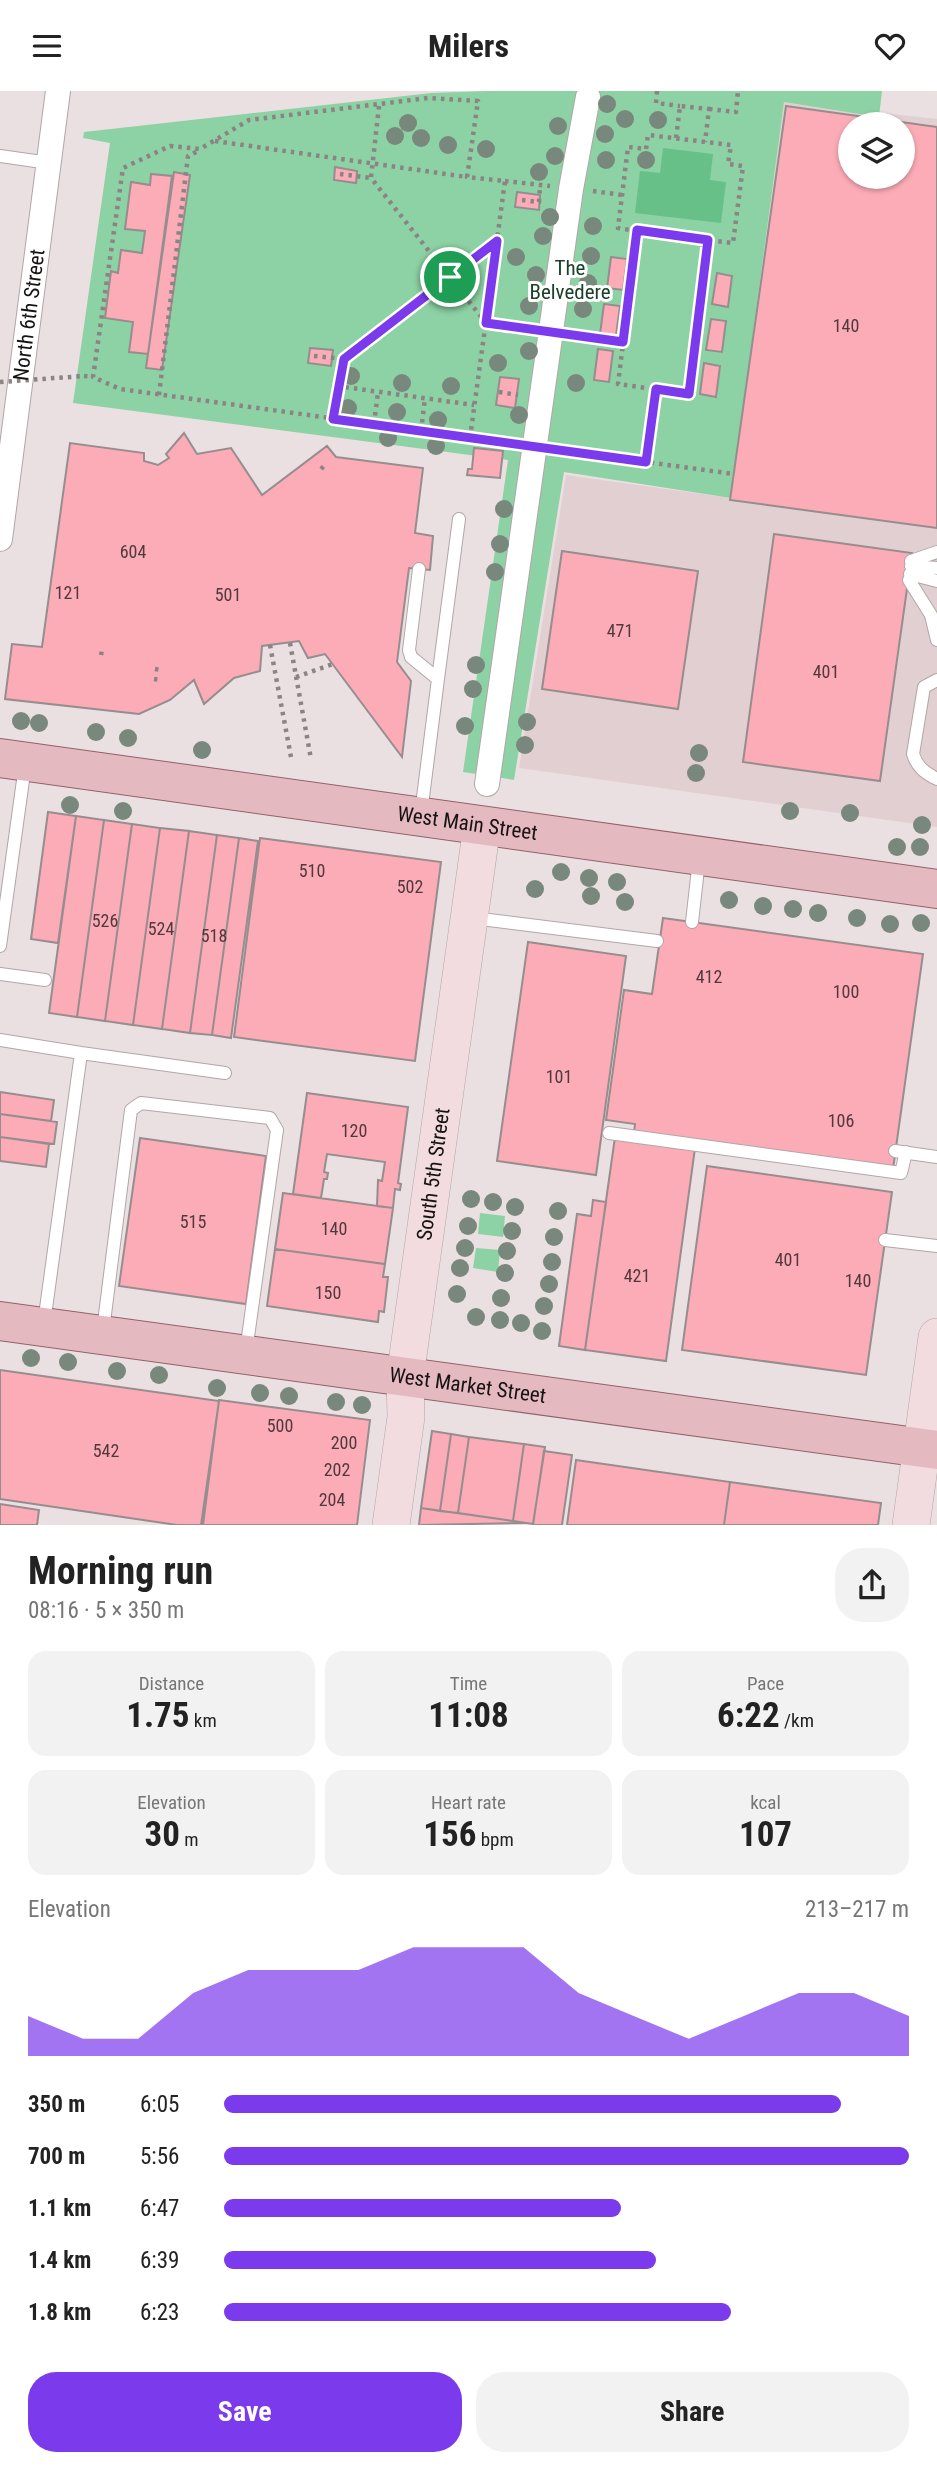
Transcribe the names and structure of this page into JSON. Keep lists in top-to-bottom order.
{
  "streets": {
    "main road": ["West Main Street", "West Market Street"],
    "street": ["North 6th Street", "South 5th Street"]
  },
  "crossings": [
    ["West Main Street", "South 5th Street"],
    ["South 5th Street", "West Market Street"]
  ],
  "parks": ["The Belvedere"],
  "house_numbers": [
    "140",
    "604",
    "121",
    "501",
    "471",
    "401",
    "510",
    "502",
    "526",
    "524",
    "518",
    "412",
    "100",
    "101",
    "106",
    "120",
    "515",
    "140",
    "401",
    "421",
    "140",
    "150",
    "500",
    "200",
    "542",
    "202",
    "204"
  ],
  "page": {
    "header": "Milers",
    "heading": ["Morning run", "08:16 · 5 × 350 m"],
    "stats": [
      ["Distance", "1.75 km"],
      ["Time", "11:08"],
      ["Pace", "6:22 /km"],
      ["Elevation", "30 m"],
      ["Heart rate", "156 bpm"],
      ["kcal", "107"]
    ],
    "chart": ["Elevation", "213–217 m"],
    "list": [
      {
        "name": "350 m",
        "note": "6:05"
      },
      {
        "name": "700 m",
        "note": "5:56"
      },
      {
        "name": "1.1 km",
        "note": "6:47"
      },
      {
        "name": "1.4 km",
        "note": "6:39"
      },
      {
        "name": "1.8 km",
        "note": "6:23"
      }
    ],
    "buttons": ["Save", "Share"]
  }
}
